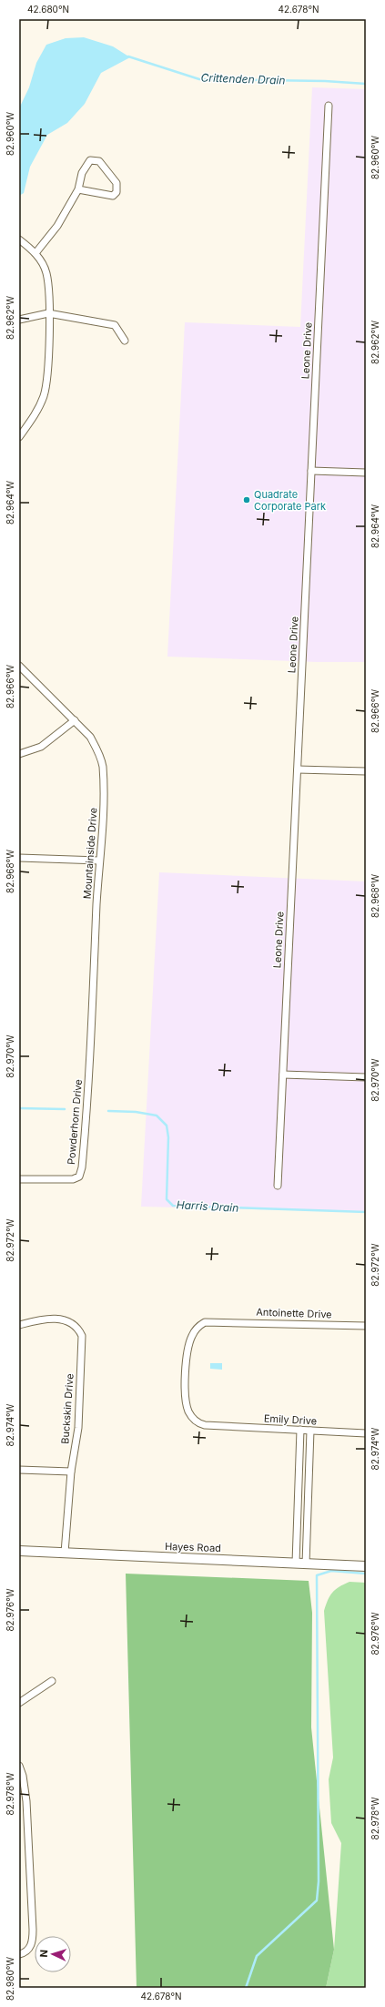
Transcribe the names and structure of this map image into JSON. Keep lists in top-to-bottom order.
{
  "streets": {
    "street": [
      "Leone Drive",
      "Mountainside Drive",
      "Powderhorn Drive",
      "Antoinette Drive",
      "Buckskin Drive",
      "Emily Drive",
      "Hayes Road"
    ]
  },
  "crossings": [
    ["Mountainside Drive", "Powderhorn Drive"],
    ["Antoinette Drive", "Emily Drive"],
    ["Buckskin Drive", "Hayes Road"]
  ],
  "water": ["Crittenden Drain", "Harris Drain"],
  "places": ["Quadrate Corporate Park"],
  "north": "left",
  "coordinates": [
    "42.680°N",
    "42.678°N",
    "82.960°W",
    "82.962°W",
    "82.964°W",
    "82.966°W",
    "82.968°W",
    "82.970°W",
    "82.972°W",
    "82.974°W",
    "82.976°W",
    "82.978°W",
    "82.980°W"
  ]
}
